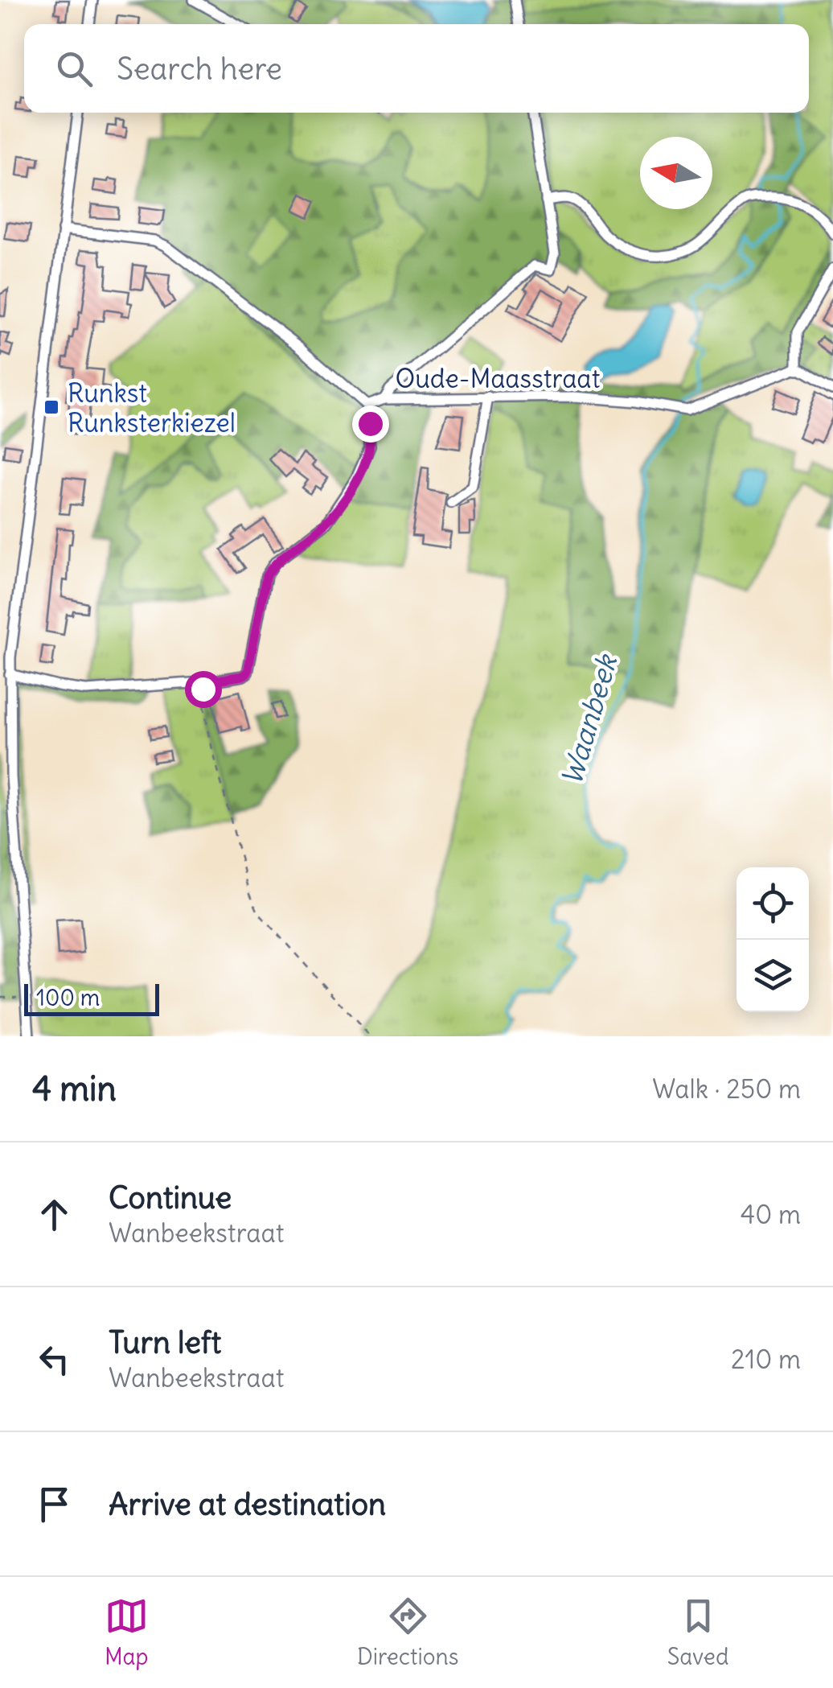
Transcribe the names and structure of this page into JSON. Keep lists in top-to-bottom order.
{
  "streets": {
    "street": ["Oude-Maasstraat"]
  },
  "water": ["Waanbeek"],
  "places": {
    "transit": ["Runkst Runksterkiezel"]
  },
  "scale_bar": "100 m",
  "north": "left",
  "page": {
    "search": "Search here",
    "scale": "100 m",
    "heading": ["4 min", "Walk · 250 m"],
    "list": [
      ["Continue", "Wanbeekstraat", "40 m"],
      ["Turn left", "Wanbeekstraat", "210 m"],
      "Arrive at destination"
    ],
    "nav": ["Map", "Directions", "Saved"]
  }
}
